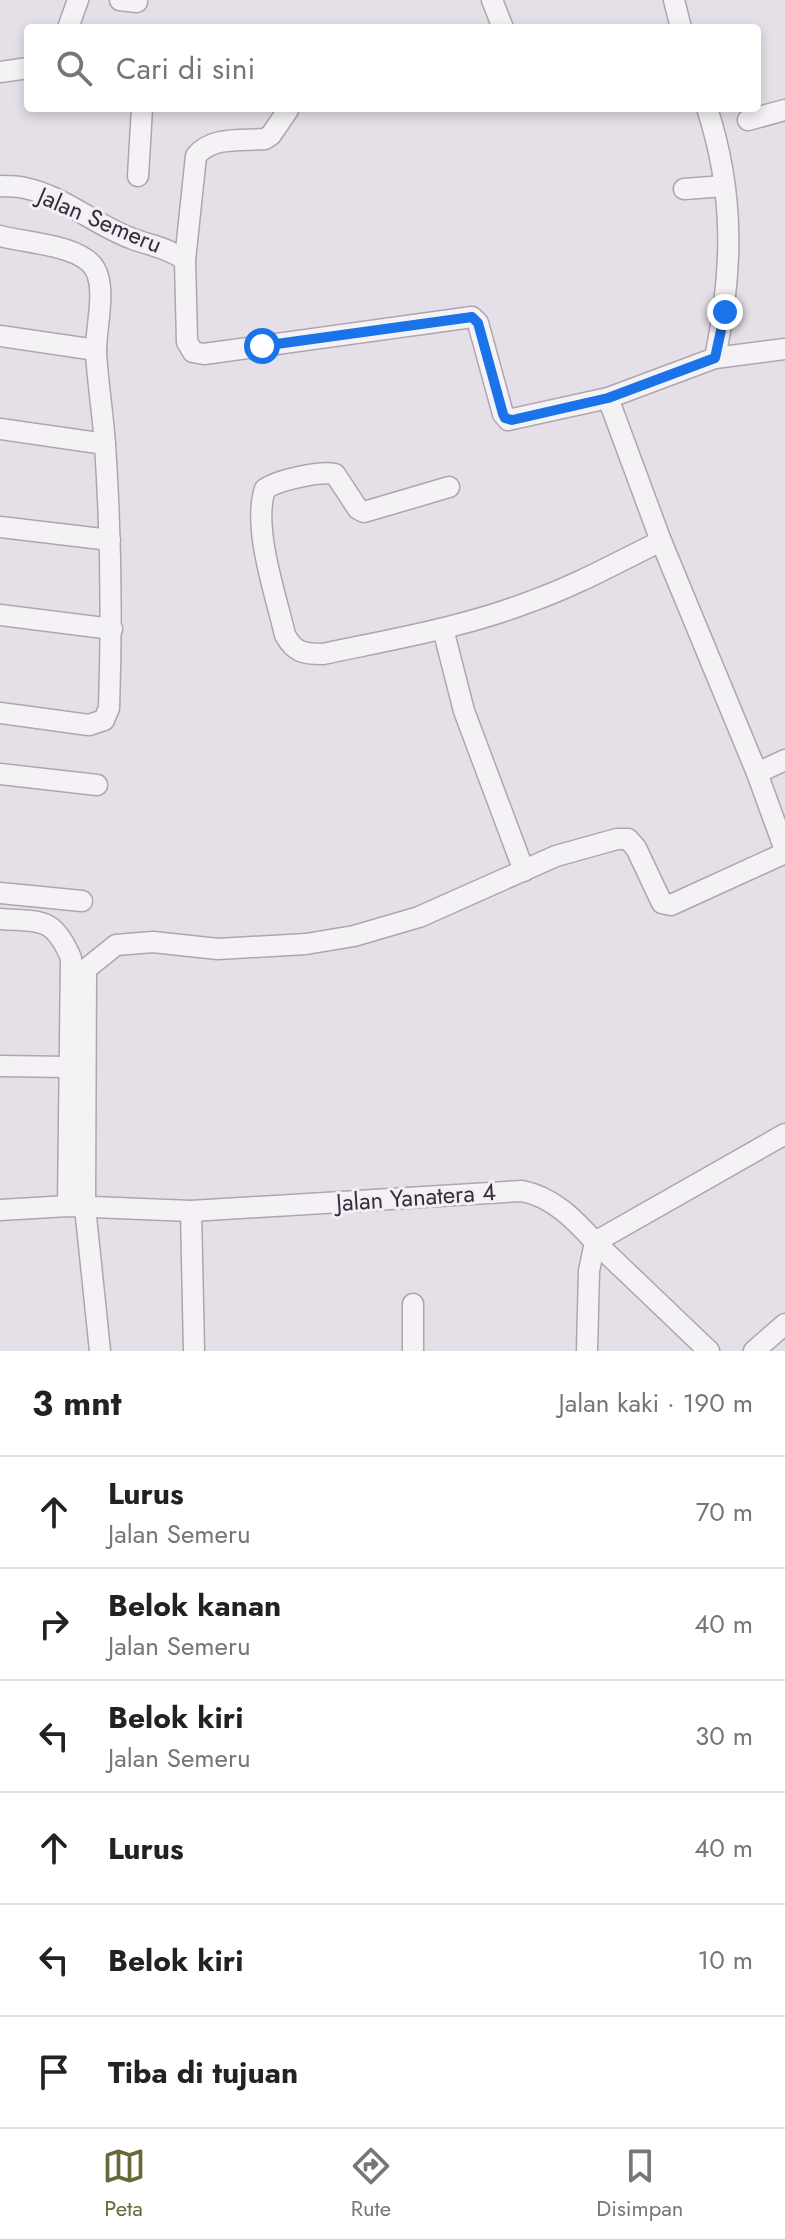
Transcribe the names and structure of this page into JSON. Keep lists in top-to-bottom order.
{
  "streets": {
    "street": ["Jalan Semeru", "Jalan Yanatera 4"]
  },
  "page": {
    "search": "Cari di sini",
    "heading": ["3 mnt", "Jalan kaki · 190 m"],
    "list": [
      ["Lurus", "Jalan Semeru", "70 m"],
      ["Belok kanan", "Jalan Semeru", "40 m"],
      ["Belok kiri", "Jalan Semeru", "30 m"],
      ["Lurus", "40 m"],
      ["Belok kiri", "10 m"],
      "Tiba di tujuan"
    ],
    "nav": ["Peta", "Rute", "Disimpan"]
  }
}
